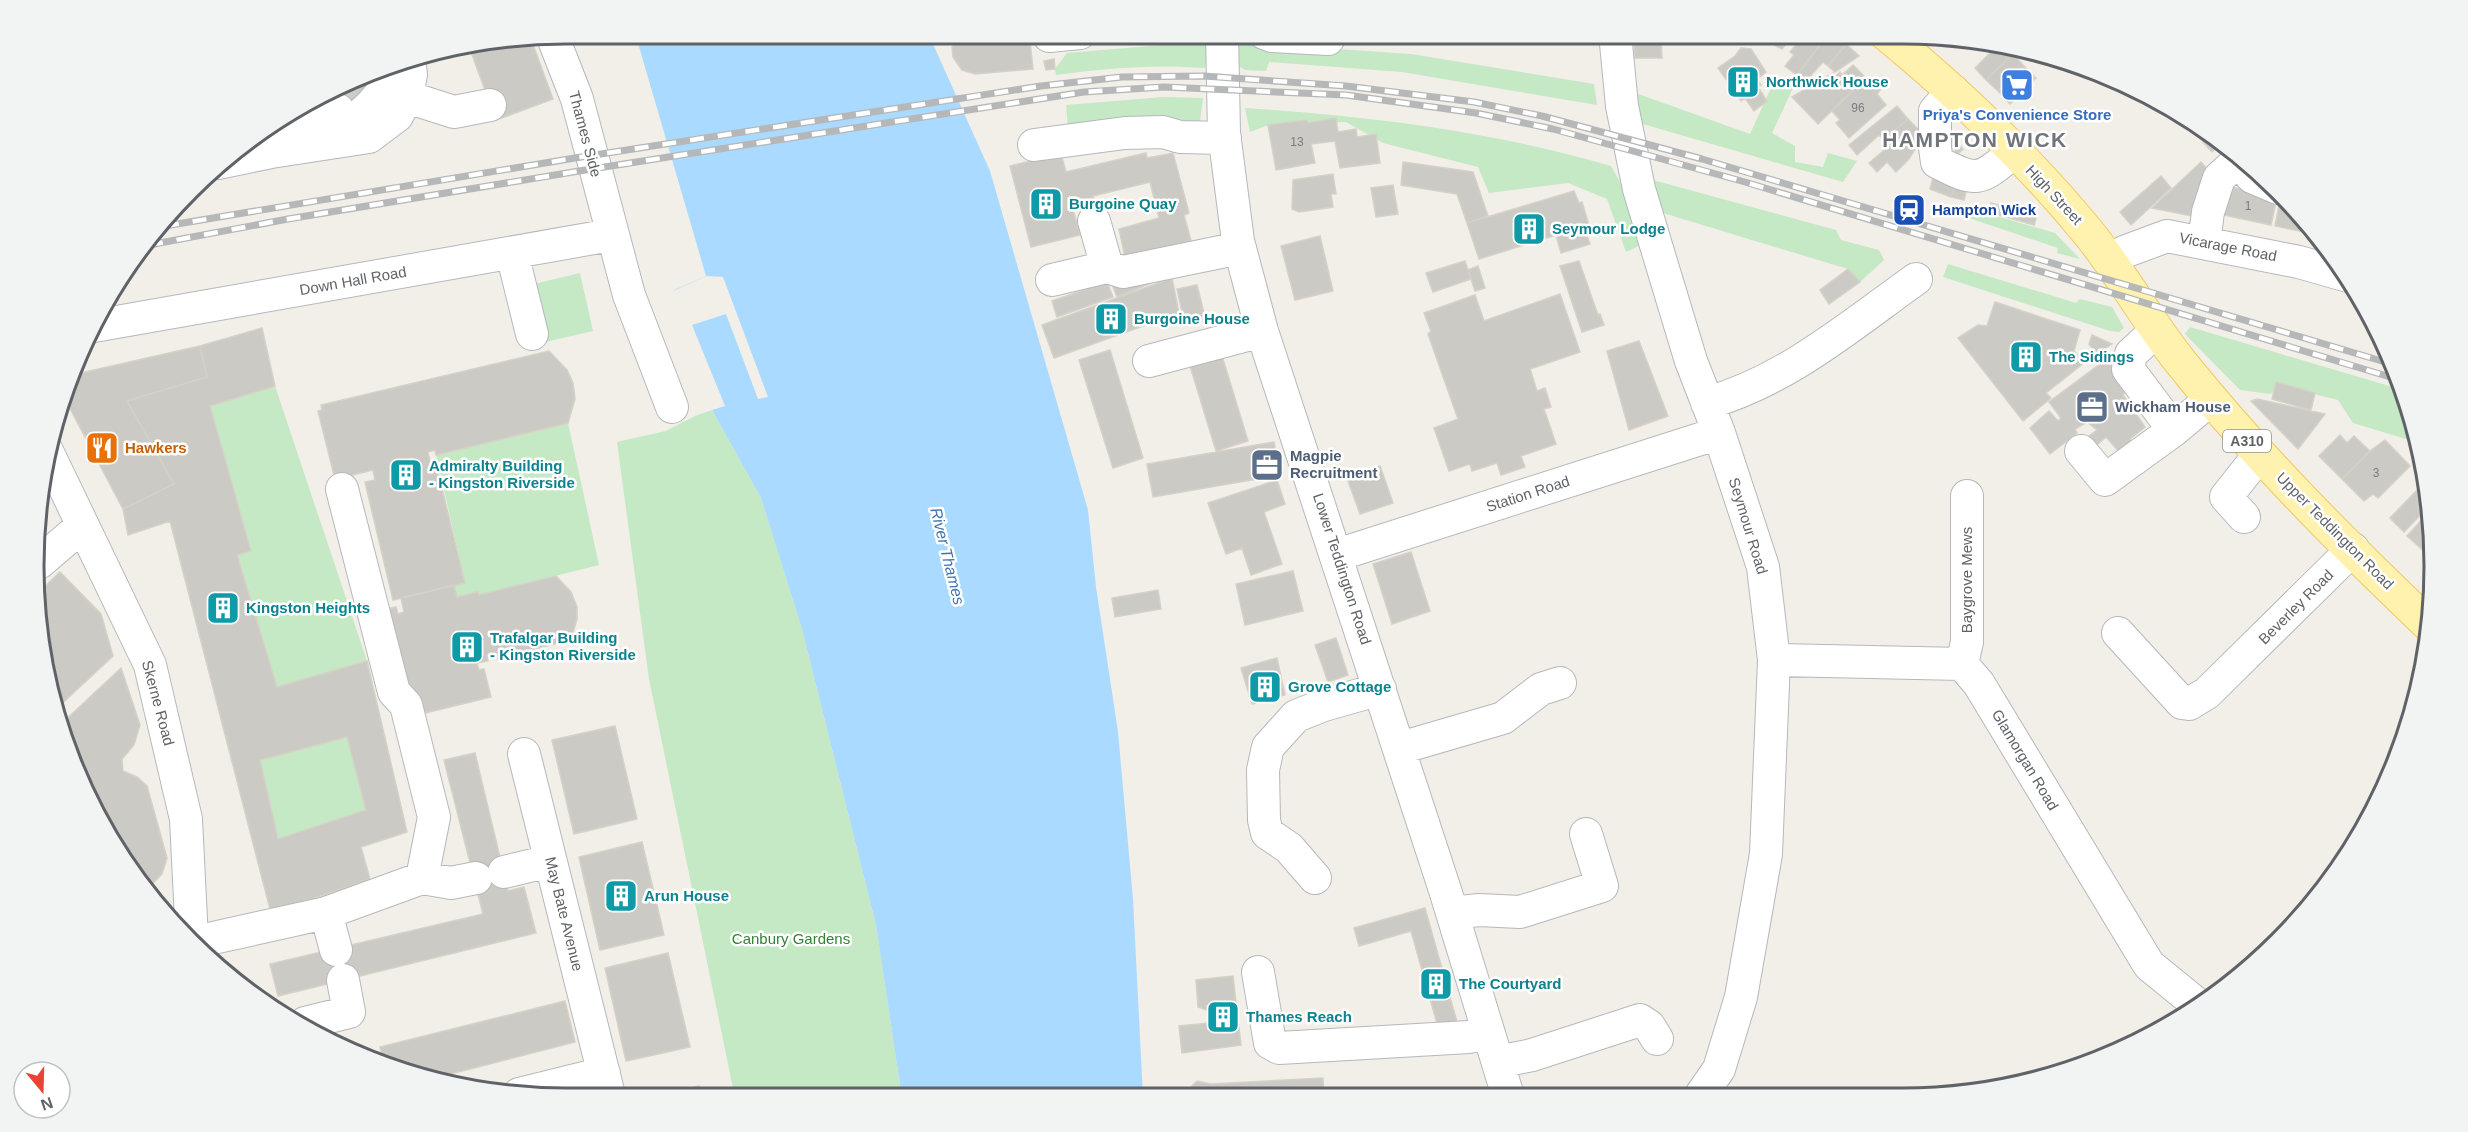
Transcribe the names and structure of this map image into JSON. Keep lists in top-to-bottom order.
{
  "streets": {
    "main road": ["High Street", "A310", "Upper Teddington Road"],
    "street": [
      "Thames Side",
      "Vicarage Road",
      "Down Hall Road",
      "Station Road",
      "Seymour Road",
      "Lower Teddington Road",
      "Baygrove Mews",
      "Beverley Road",
      "Skerne Road",
      "Glamorgan Road",
      "May Bate Avenue"
    ]
  },
  "crossings": [
    ["Thames Side", "Down Hall Road"],
    ["High Street", "Vicarage Road"],
    ["High Street", "Upper Teddington Road"],
    ["Station Road", "Seymour Road"],
    ["Station Road", "Lower Teddington Road"],
    ["Upper Teddington Road", "Beverley Road"],
    ["Baygrove Mews", "Glamorgan Road"]
  ],
  "districts": ["HAMPTON WICK"],
  "water": ["River Thames"],
  "parks": ["Canbury Gardens"],
  "places": {
    "building": [
      "Northwick House",
      "Burgoine Quay",
      "Seymour Lodge",
      "Burgoine House",
      "The Sidings",
      "Admiralty Building - Kingston Riverside",
      "Kingston Heights",
      "Trafalgar Building - Kingston Riverside",
      "Grove Cottage",
      "Arun House",
      "The Courtyard",
      "Thames Reach"
    ],
    "supermarket": ["Priya's Convenience Store"],
    "station": ["Hampton Wick"],
    "office": ["Wickham House", "Magpie Recruitment"],
    "restaurant": ["Hawkers"]
  },
  "house_numbers": [
    "96",
    "13",
    "1",
    "3"
  ],
  "north": "bottom"
}
